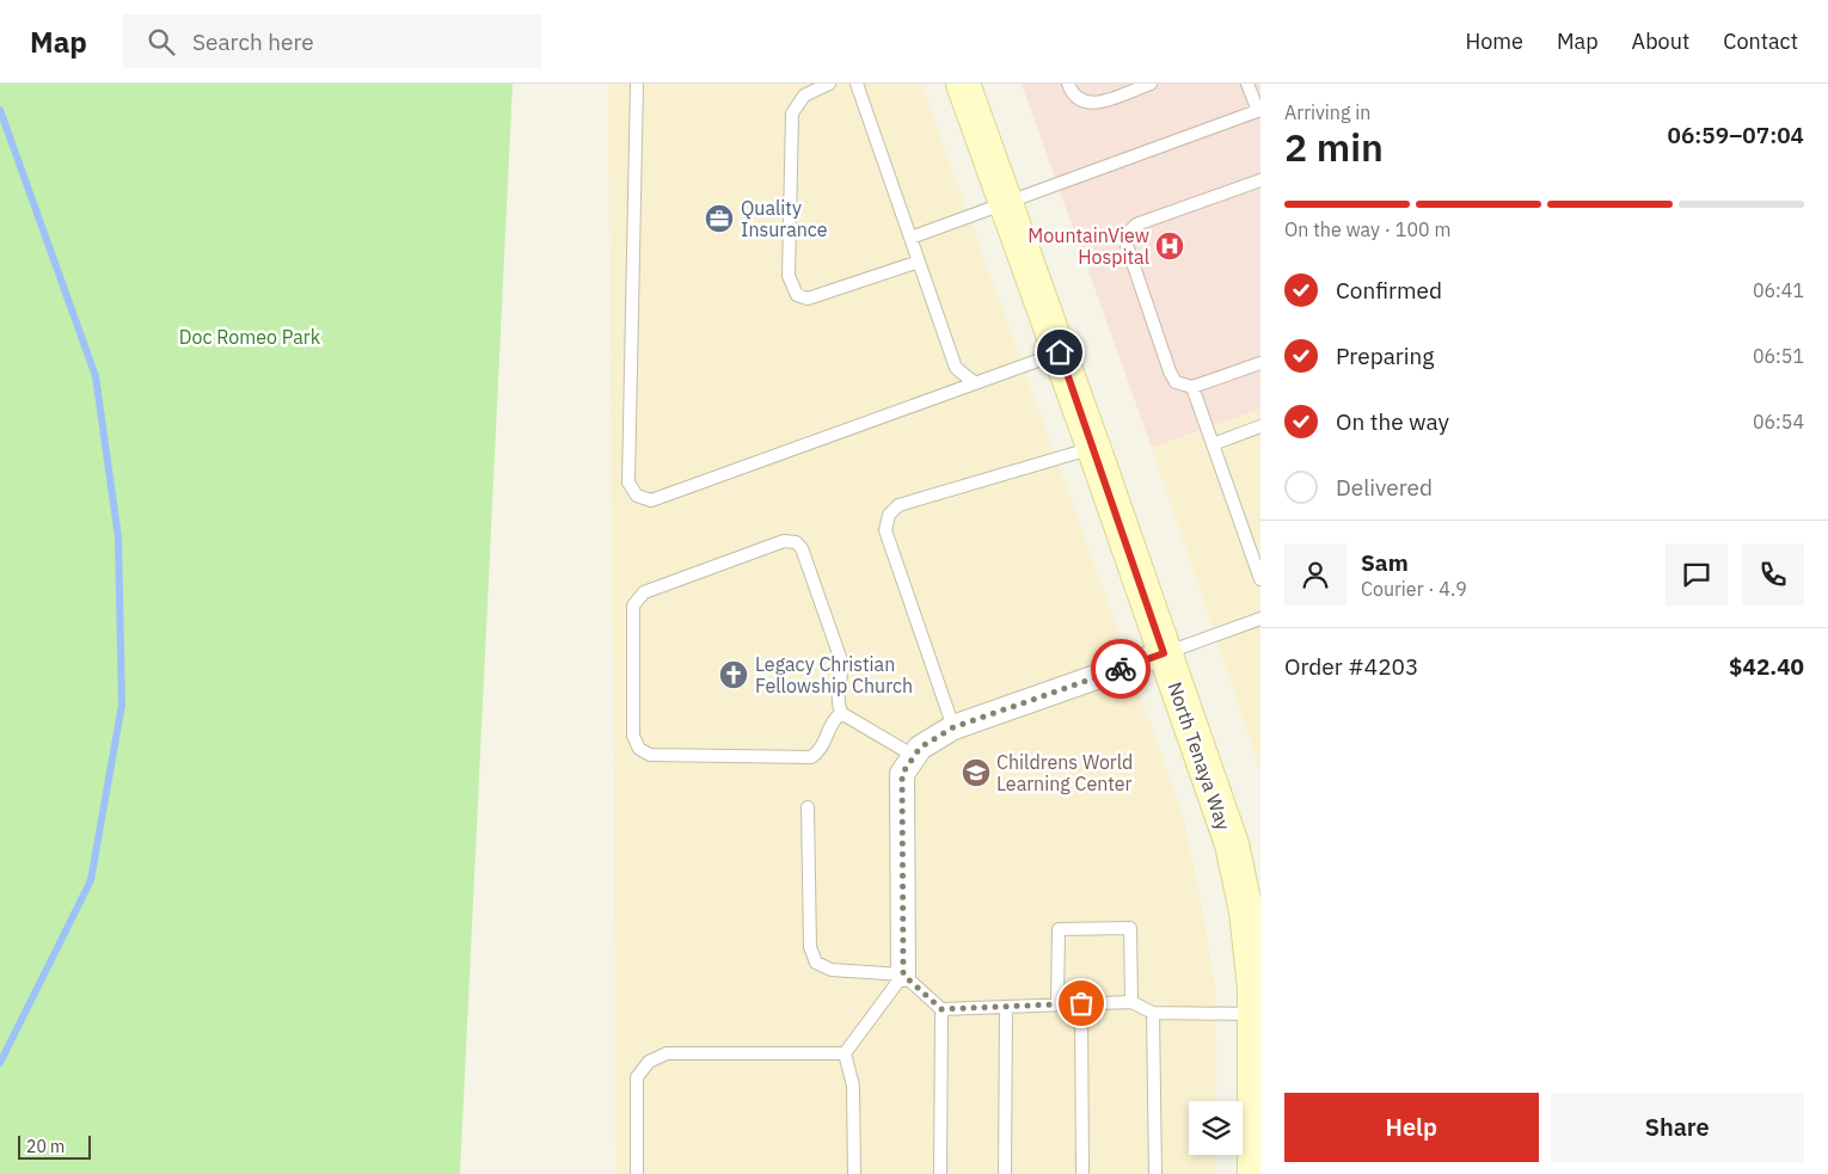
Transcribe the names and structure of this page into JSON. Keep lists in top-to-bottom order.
{
  "streets": {
    "main road": ["North Tenaya Way"]
  },
  "parks": ["Doc Romeo Park"],
  "places": {
    "office": ["Quality Insurance"],
    "hospital": ["MountainView Hospital"],
    "church": ["Legacy Christian Fellowship Church"],
    "school or university": ["Childrens World Learning Center"]
  },
  "scale_bar": "20 m",
  "page": {
    "header": "Map",
    "search": "Search here",
    "nav": [
      "Home",
      "Map",
      "About",
      "Contact"
    ],
    "heading": ["2 min", "Arriving in", "06:59–07:04"],
    "panel": [
      "Sam",
      "Courier · 4.9",
      "Order #4203",
      "$42.40"
    ],
    "bar": "On the way · 100 m",
    "list": [
      ["Confirmed", "06:41"],
      ["Preparing", "06:51"],
      ["On the way", "06:54"],
      "Delivered"
    ],
    "buttons": ["Help", "Share"],
    "scale": "20 m"
  }
}
